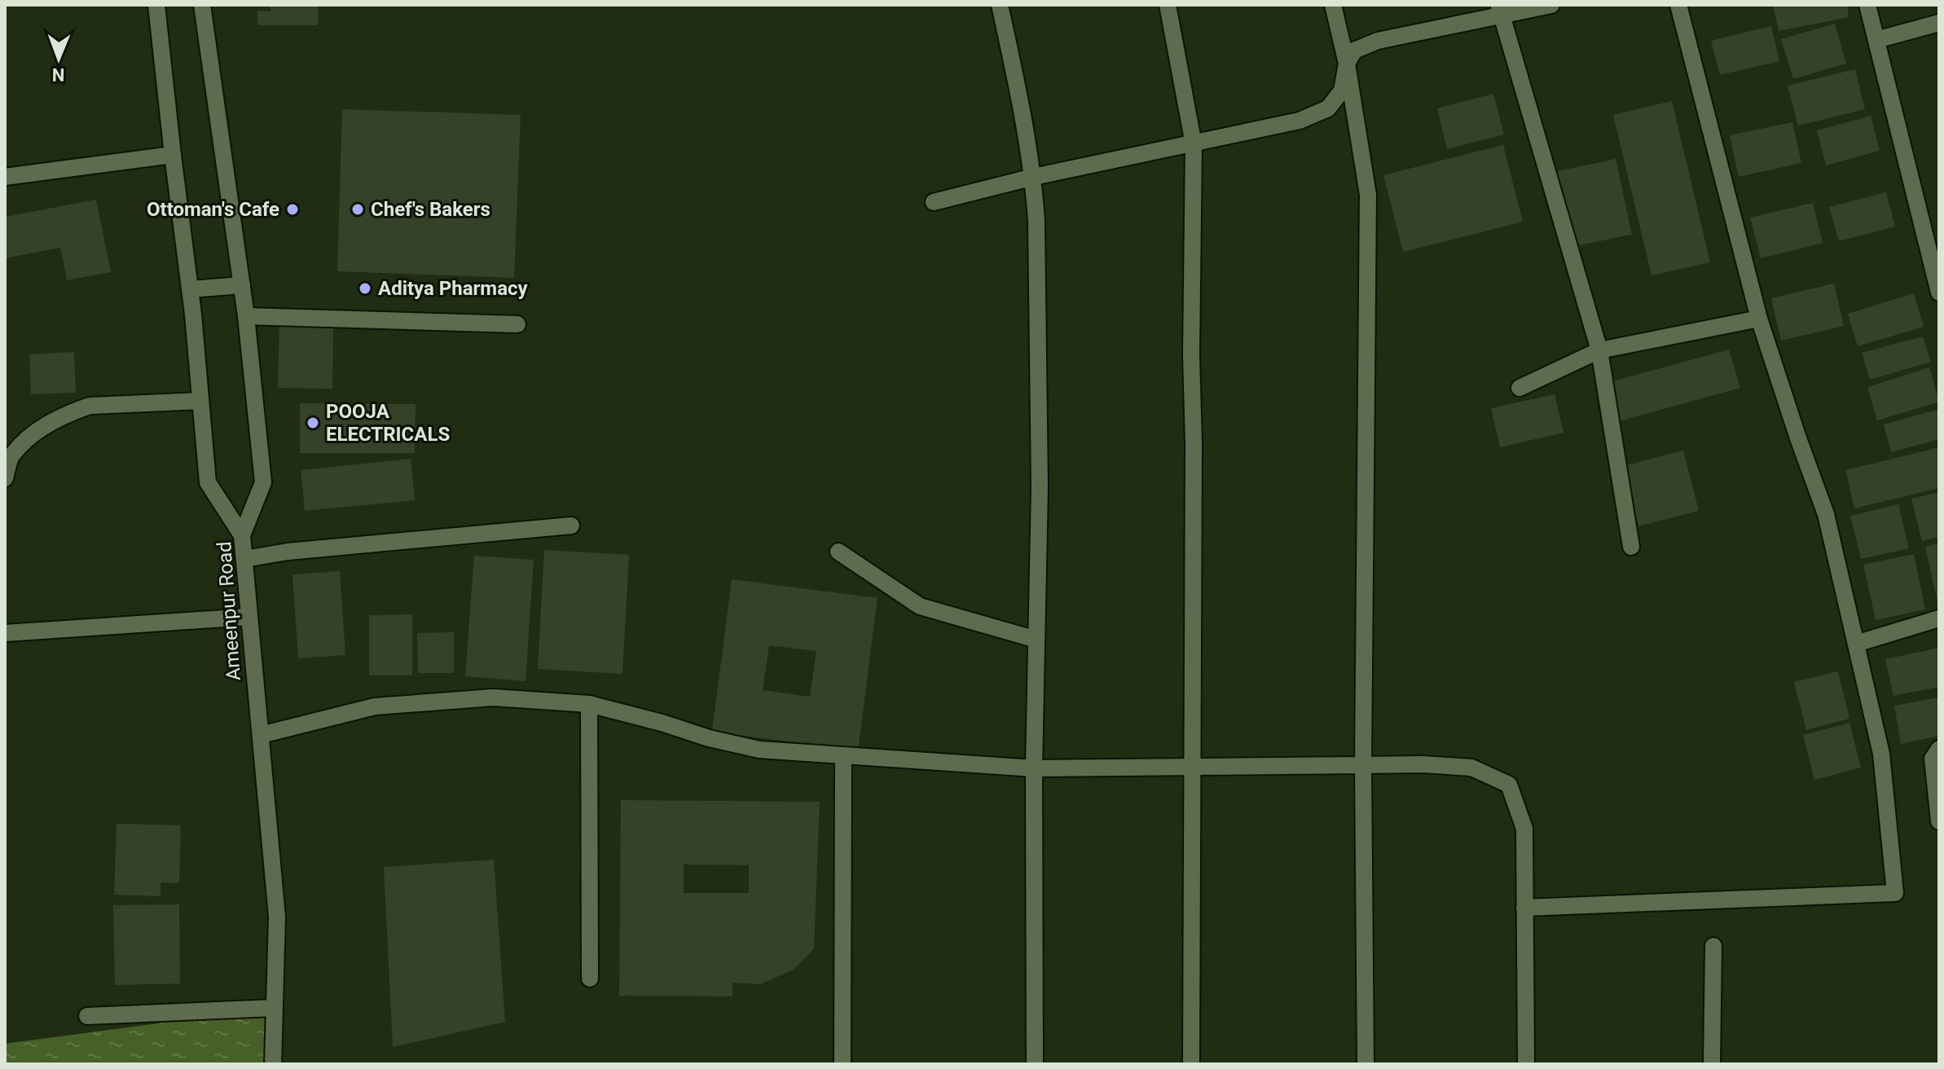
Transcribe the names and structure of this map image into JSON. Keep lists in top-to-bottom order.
{
  "streets": {
    "street": ["Ameenpur Road"]
  },
  "places": [
    "Ottoman's Cafe",
    "Chef's Bakers",
    "Aditya Pharmacy",
    "POOJA ELECTRICALS"
  ],
  "north": "bottom"
}
